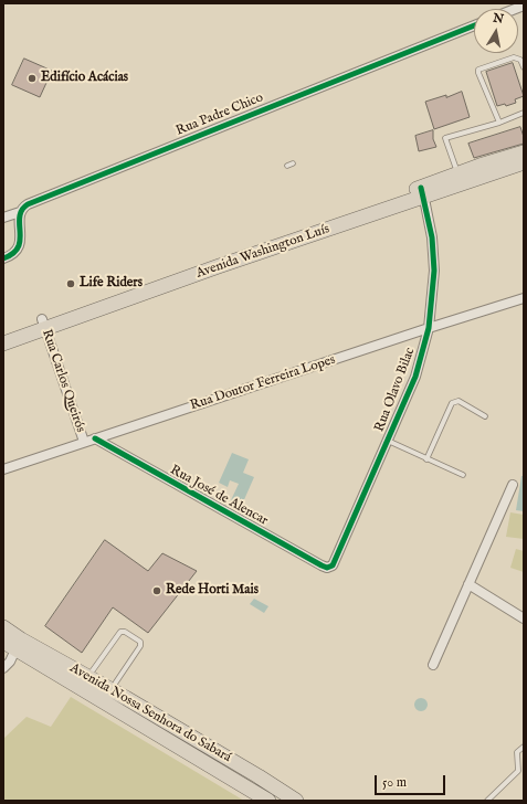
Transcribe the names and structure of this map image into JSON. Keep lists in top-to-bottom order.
{
  "streets": {
    "main road": ["Avenida Washington Luís", "Avenida Nossa Senhora do Sabará"],
    "street": [
      "Rua Padre Chico",
      "Rua Carlos Queirós",
      "Rua Doutor Ferreira Lopes",
      "Rua Olavo Bilac",
      "Rua José de Alencar"
    ]
  },
  "crossings": [
    ["Avenida Washington Luís", "Rua Carlos Queirós"],
    ["Avenida Washington Luís", "Rua Olavo Bilac"],
    ["Rua Carlos Queirós", "Rua Doutor Ferreira Lopes"],
    ["Rua Doutor Ferreira Lopes", "Rua Olavo Bilac"],
    ["Rua Doutor Ferreira Lopes", "Rua José de Alencar"],
    ["Rua Olavo Bilac", "Rua José de Alencar"]
  ],
  "places": ["Edifício Acácias", "Life Riders", "Rede Horti Mais"],
  "scale_bar": "50 m",
  "north": "top"
}
